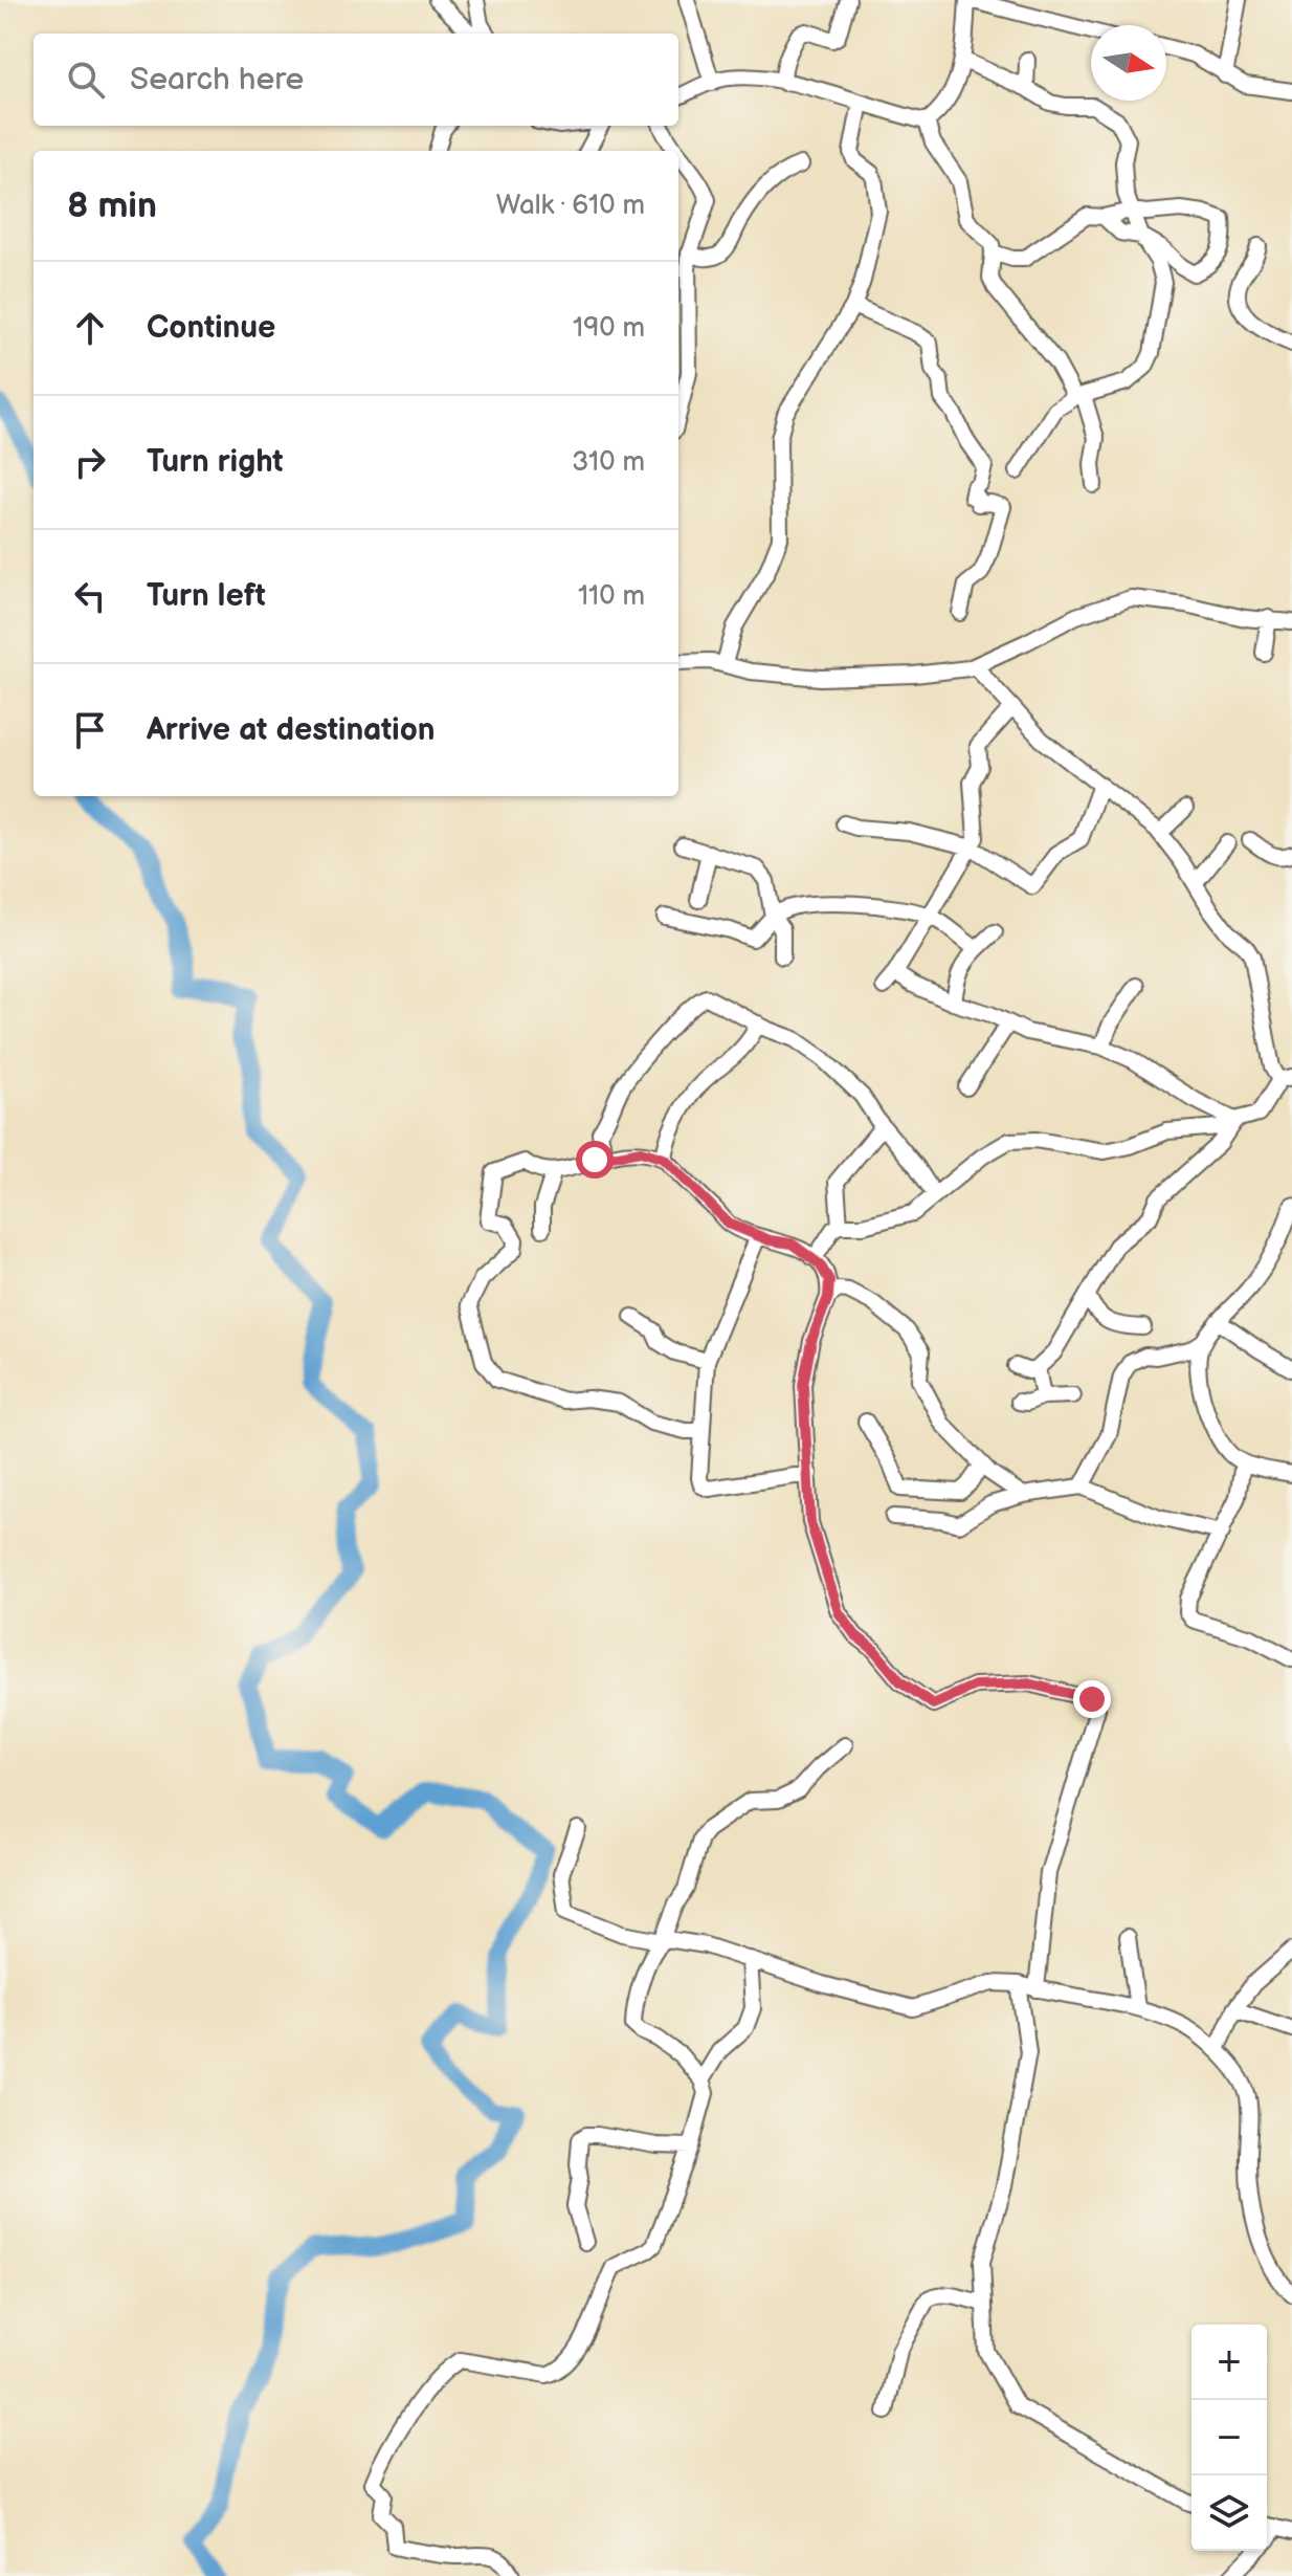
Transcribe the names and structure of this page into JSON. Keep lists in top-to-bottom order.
{
  "north": "right",
  "page": {
    "search": "Search here",
    "heading": ["8 min", "Walk · 610 m"],
    "list": [
      ["Continue", "190 m"],
      ["Turn right", "310 m"],
      ["Turn left", "110 m"],
      "Arrive at destination"
    ],
    "map_buttons": ["+", "−"]
  }
}
